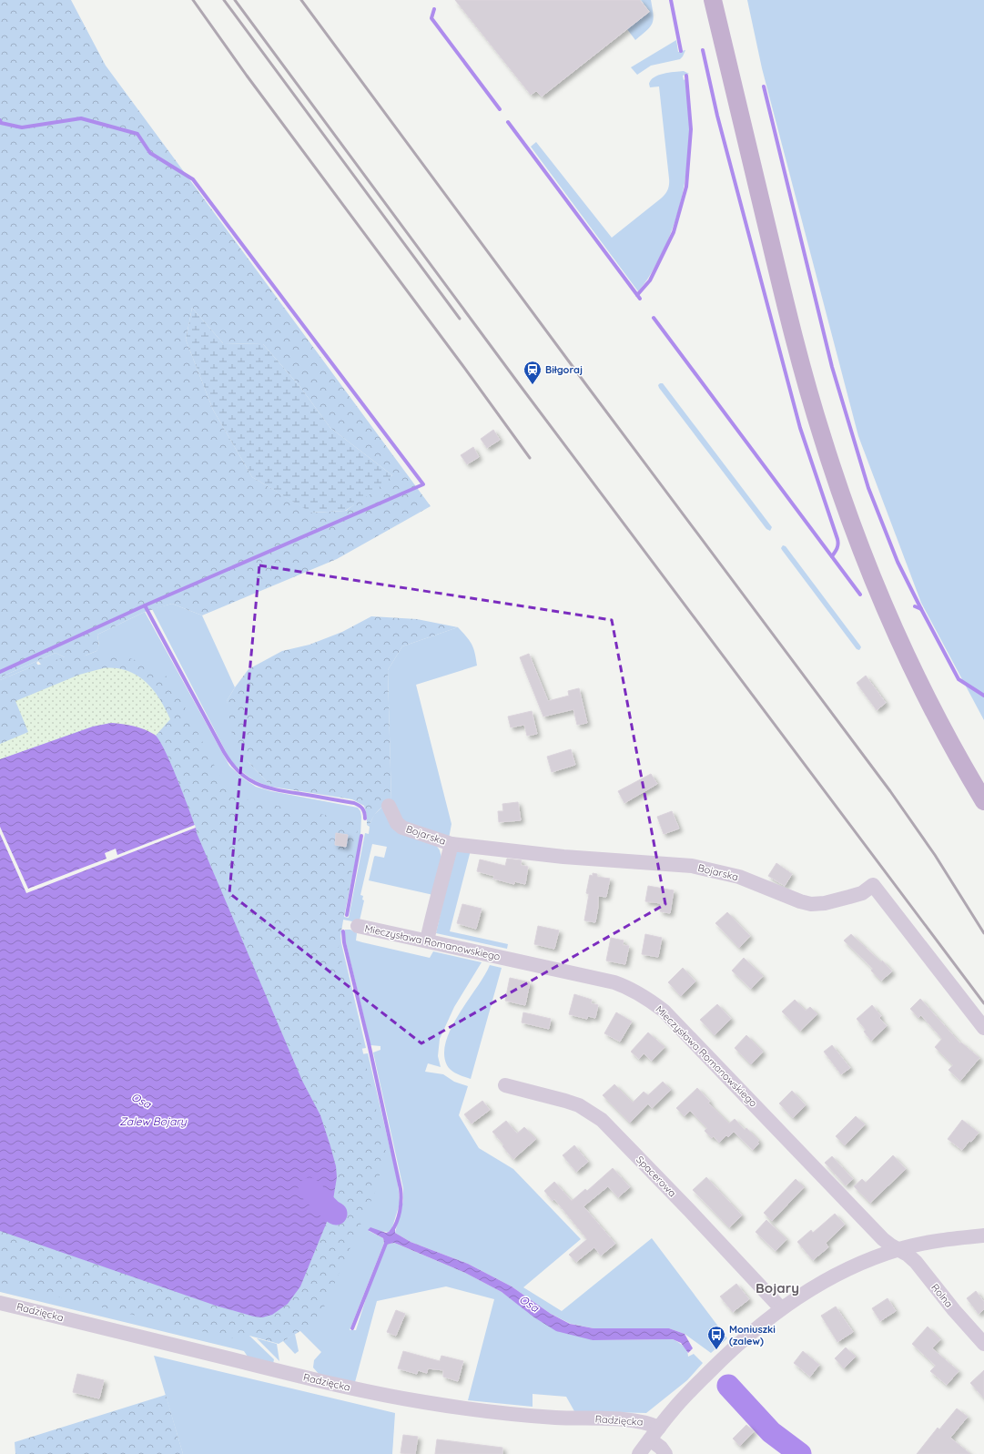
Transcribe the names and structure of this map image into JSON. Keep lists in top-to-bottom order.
{
  "streets": {
    "street": [
      "Bojarska",
      "Mieczysława Romanowskiego",
      "Spacerowa",
      "Rolna",
      "Radzięcka"
    ]
  },
  "crossings": [
    ["Mieczysława Romanowskiego", "Rolna"]
  ],
  "districts": ["Bojary"],
  "water": ["Osa", "Zalew Bojary"],
  "places": {
    "station": ["Biłgoraj"],
    "bus stop": ["Moniuszki (zalew)"]
  }
}
